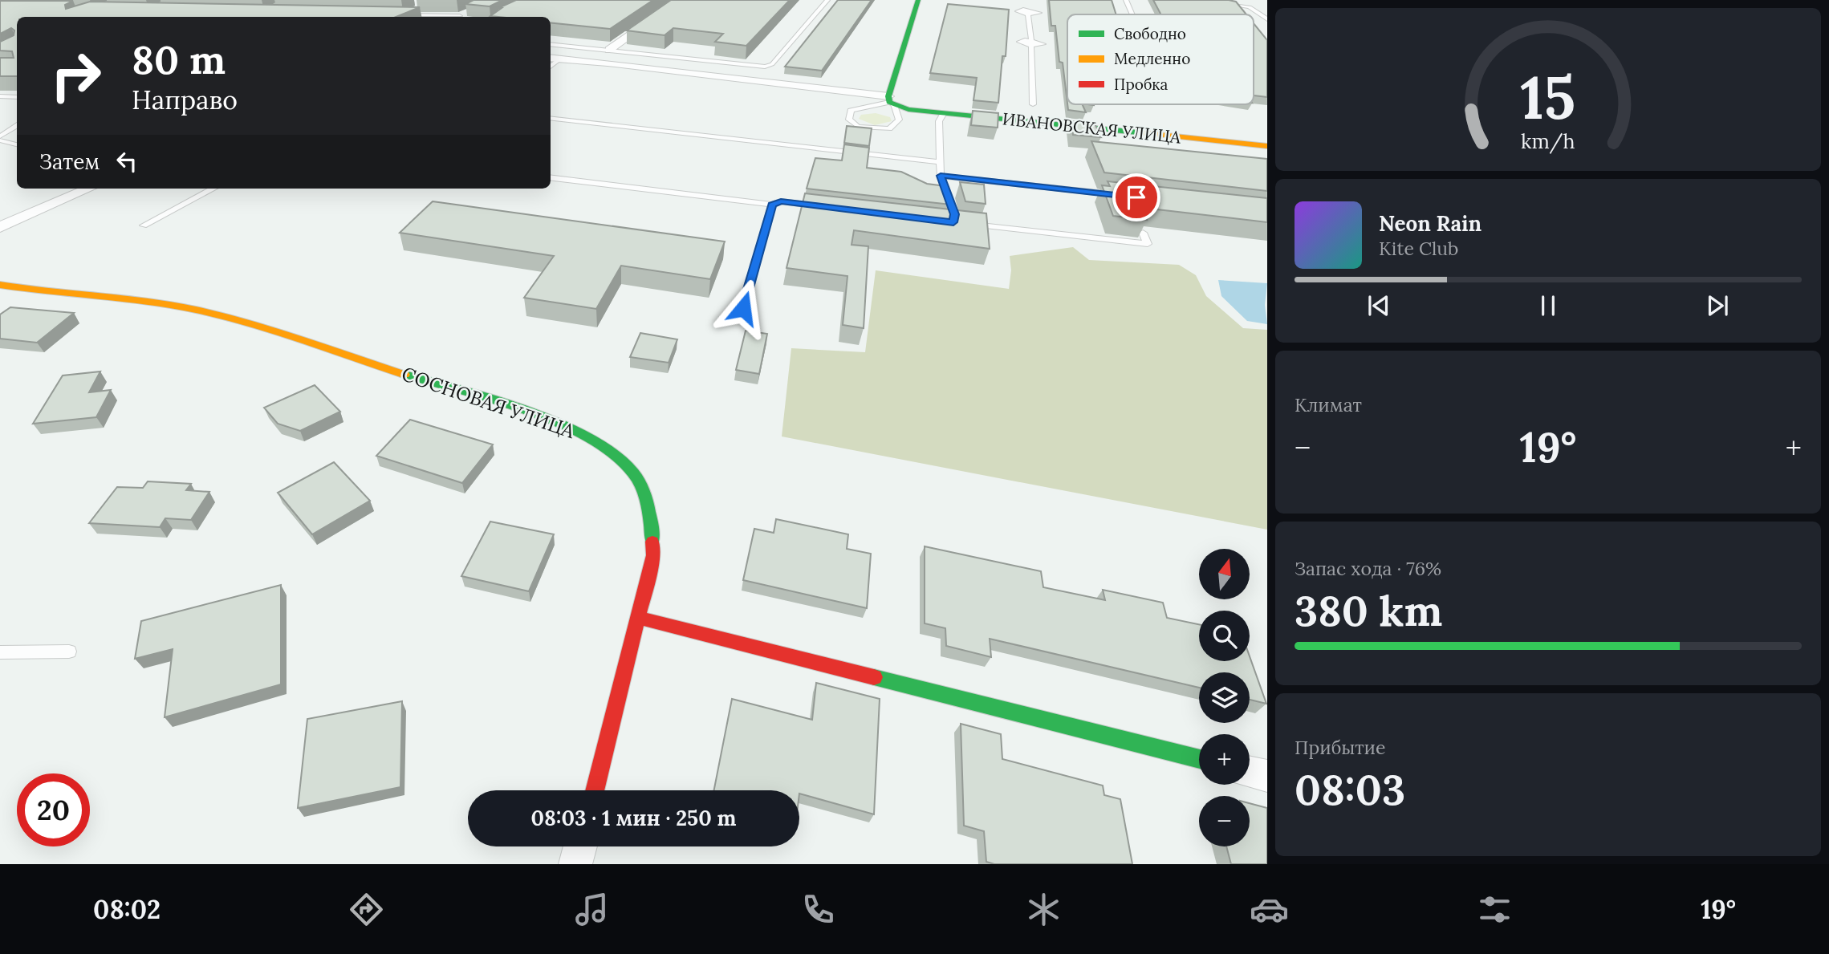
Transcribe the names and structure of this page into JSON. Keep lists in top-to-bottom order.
{
  "streets": {
    "street": ["ИВАНОВСКАЯ УЛИЦА", "СОСНОВАЯ УЛИЦА"]
  },
  "legend": ["Свободно", "Медленно", "Пробка"],
  "north": "top",
  "page": {
    "turn": ["80 m", "Направо"],
    "then": "Затем",
    "song": ["Neon Rain", "Kite Club"],
    "tile": [
      "Климат",
      ["Запас хода · 76%", "380 km"],
      ["Прибытие", "08:03"]
    ],
    "heat": ["−", "19°", "+"],
    "map_buttons": ["+", "−"],
    "limit": "20",
    "trip": "08:03 · 1 мин · 250 m",
    "tabs": ["08:02", "19°"],
    "gauge": ["15", "km/h"]
  }
}
